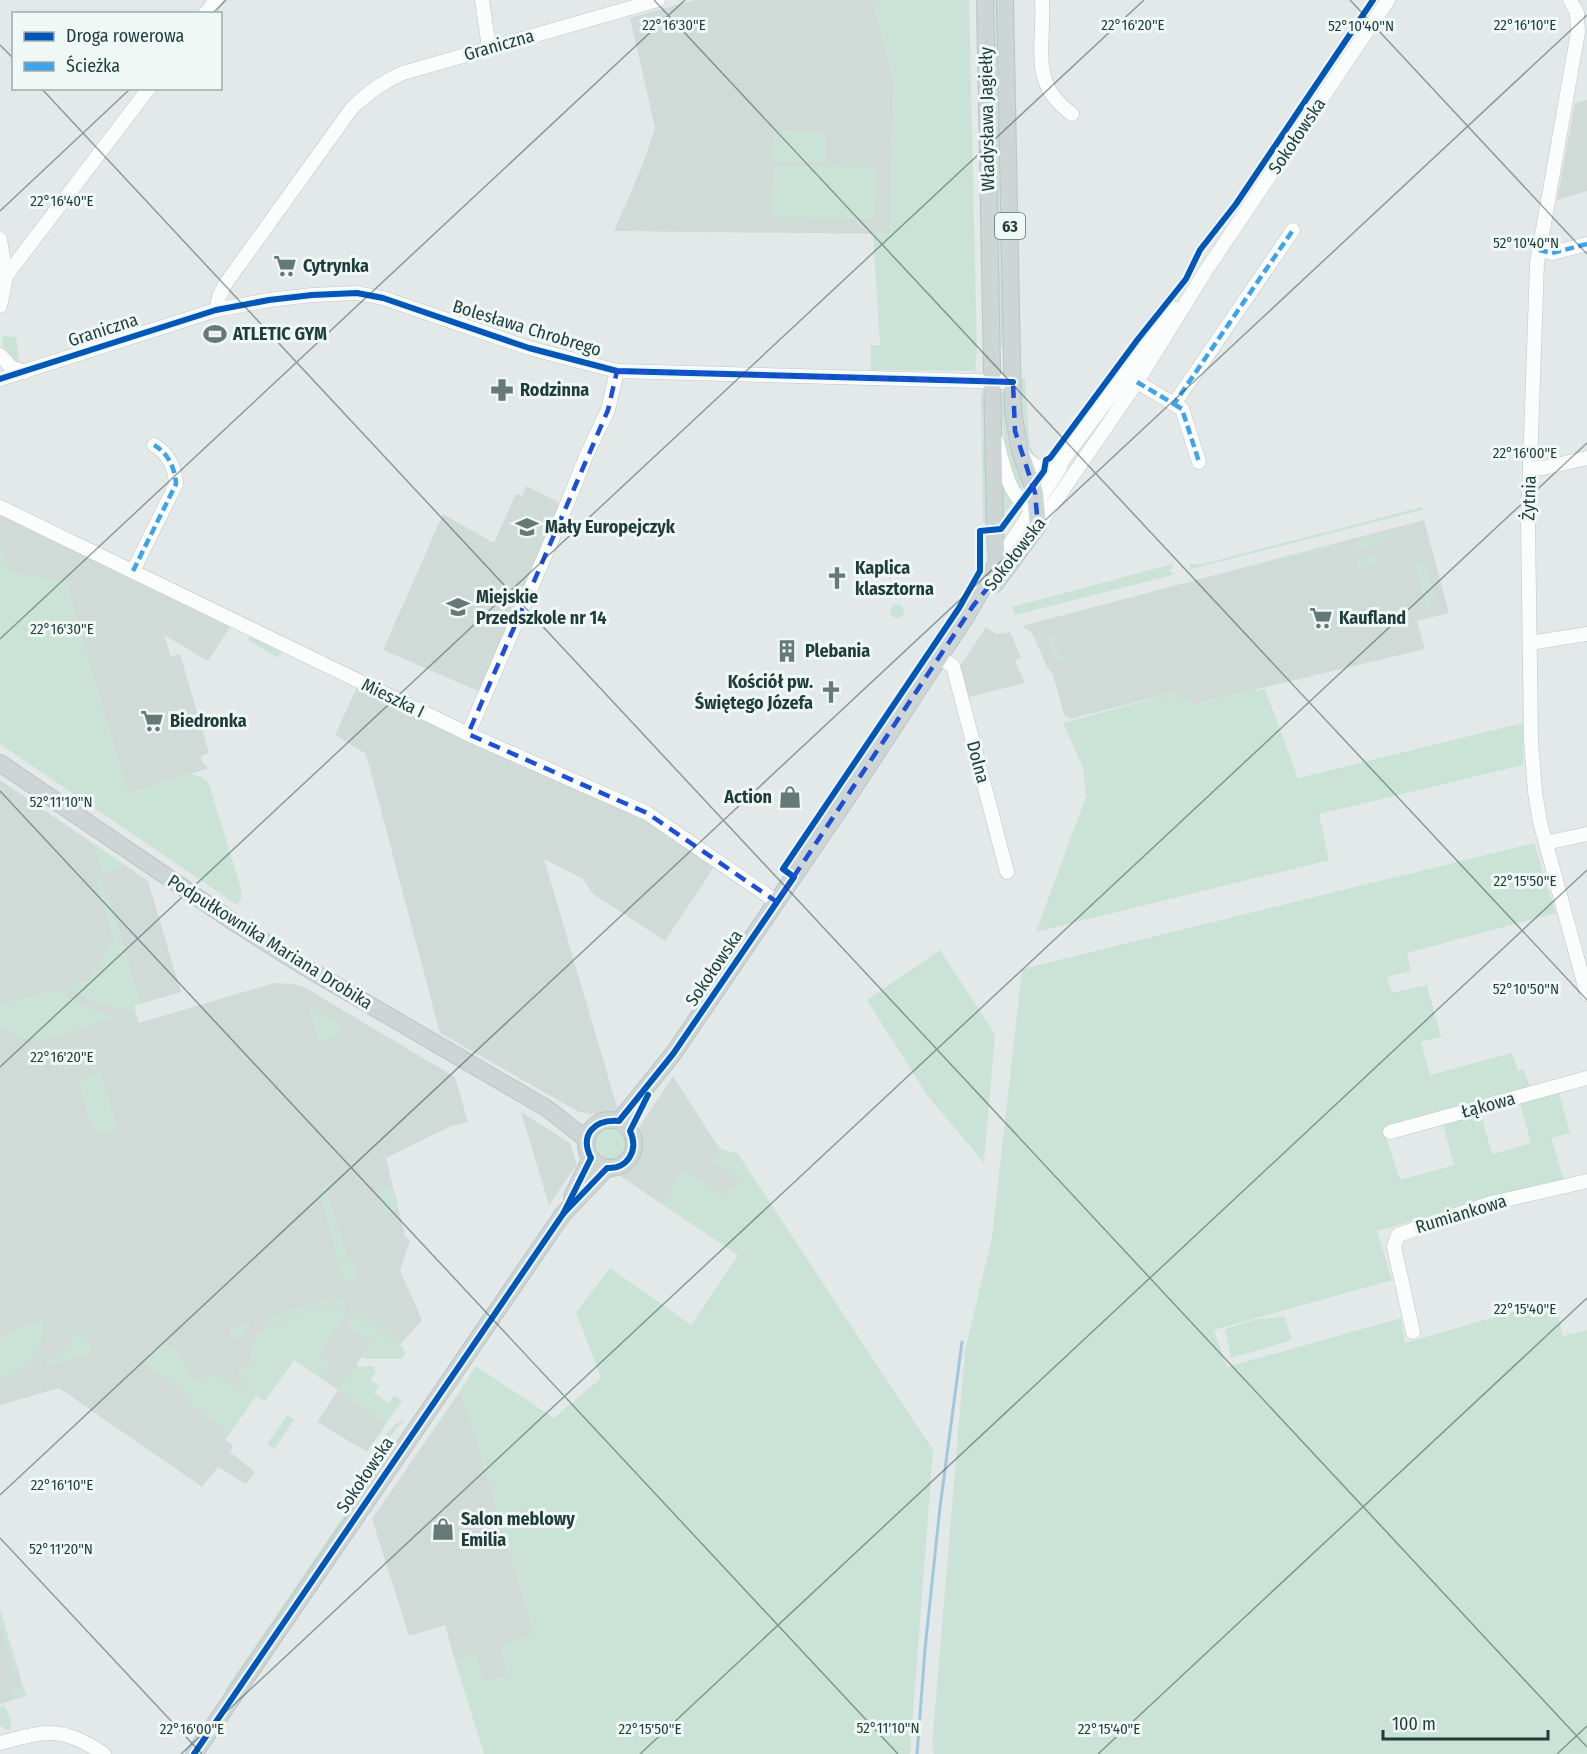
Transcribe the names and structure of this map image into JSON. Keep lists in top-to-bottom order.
{
  "streets": {
    "main road": [
      "Władysława Jagiełły",
      "Sokołowska",
      "63",
      "Podpułkownika Mariana Drobika"
    ],
    "street": [
      "Graniczna",
      "Bolesława Chrobrego",
      "Żytnia",
      "Mieszka I",
      "Dolna",
      "Łąkowa",
      "Rumiankowa"
    ]
  },
  "crossings": [
    ["Graniczna", "Bolesława Chrobrego"],
    ["Władysława Jagiełły", "Sokołowska"],
    ["Władysława Jagiełły", "Bolesława Chrobrego"],
    ["Sokołowska", "Mieszka I"],
    ["Sokołowska", "Dolna"],
    ["Sokołowska", "Podpułkownika Mariana Drobika"]
  ],
  "places": {
    "supermarket": ["Cytrynka", "Kaufland", "Biedronka"],
    "sports": ["ATLETIC GYM"],
    "pharmacy": ["Rodzinna"],
    "school or university": ["Mały Europejczyk", "Miejskie Przedszkole nr 14"],
    "church": ["Kaplica klasztorna", "Kościół pw. Świętego Józefa"],
    "building": ["Plebania"],
    "shop": ["Action", "Salon meblowy Emilia"]
  },
  "legend": ["Droga rowerowa", "Ścieżka"],
  "scale_bar": "100 m",
  "coordinates": [
    "22°16'10\"E",
    "22°16'30\"E",
    "22°16'20\"E",
    "52°10'40\"N",
    "22°16'40\"E",
    "22°16'00\"E",
    "52°11'10\"N",
    "22°15'50\"E",
    "52°10'50\"N",
    "22°15'40\"E",
    "52°11'20\"N"
  ]
}
